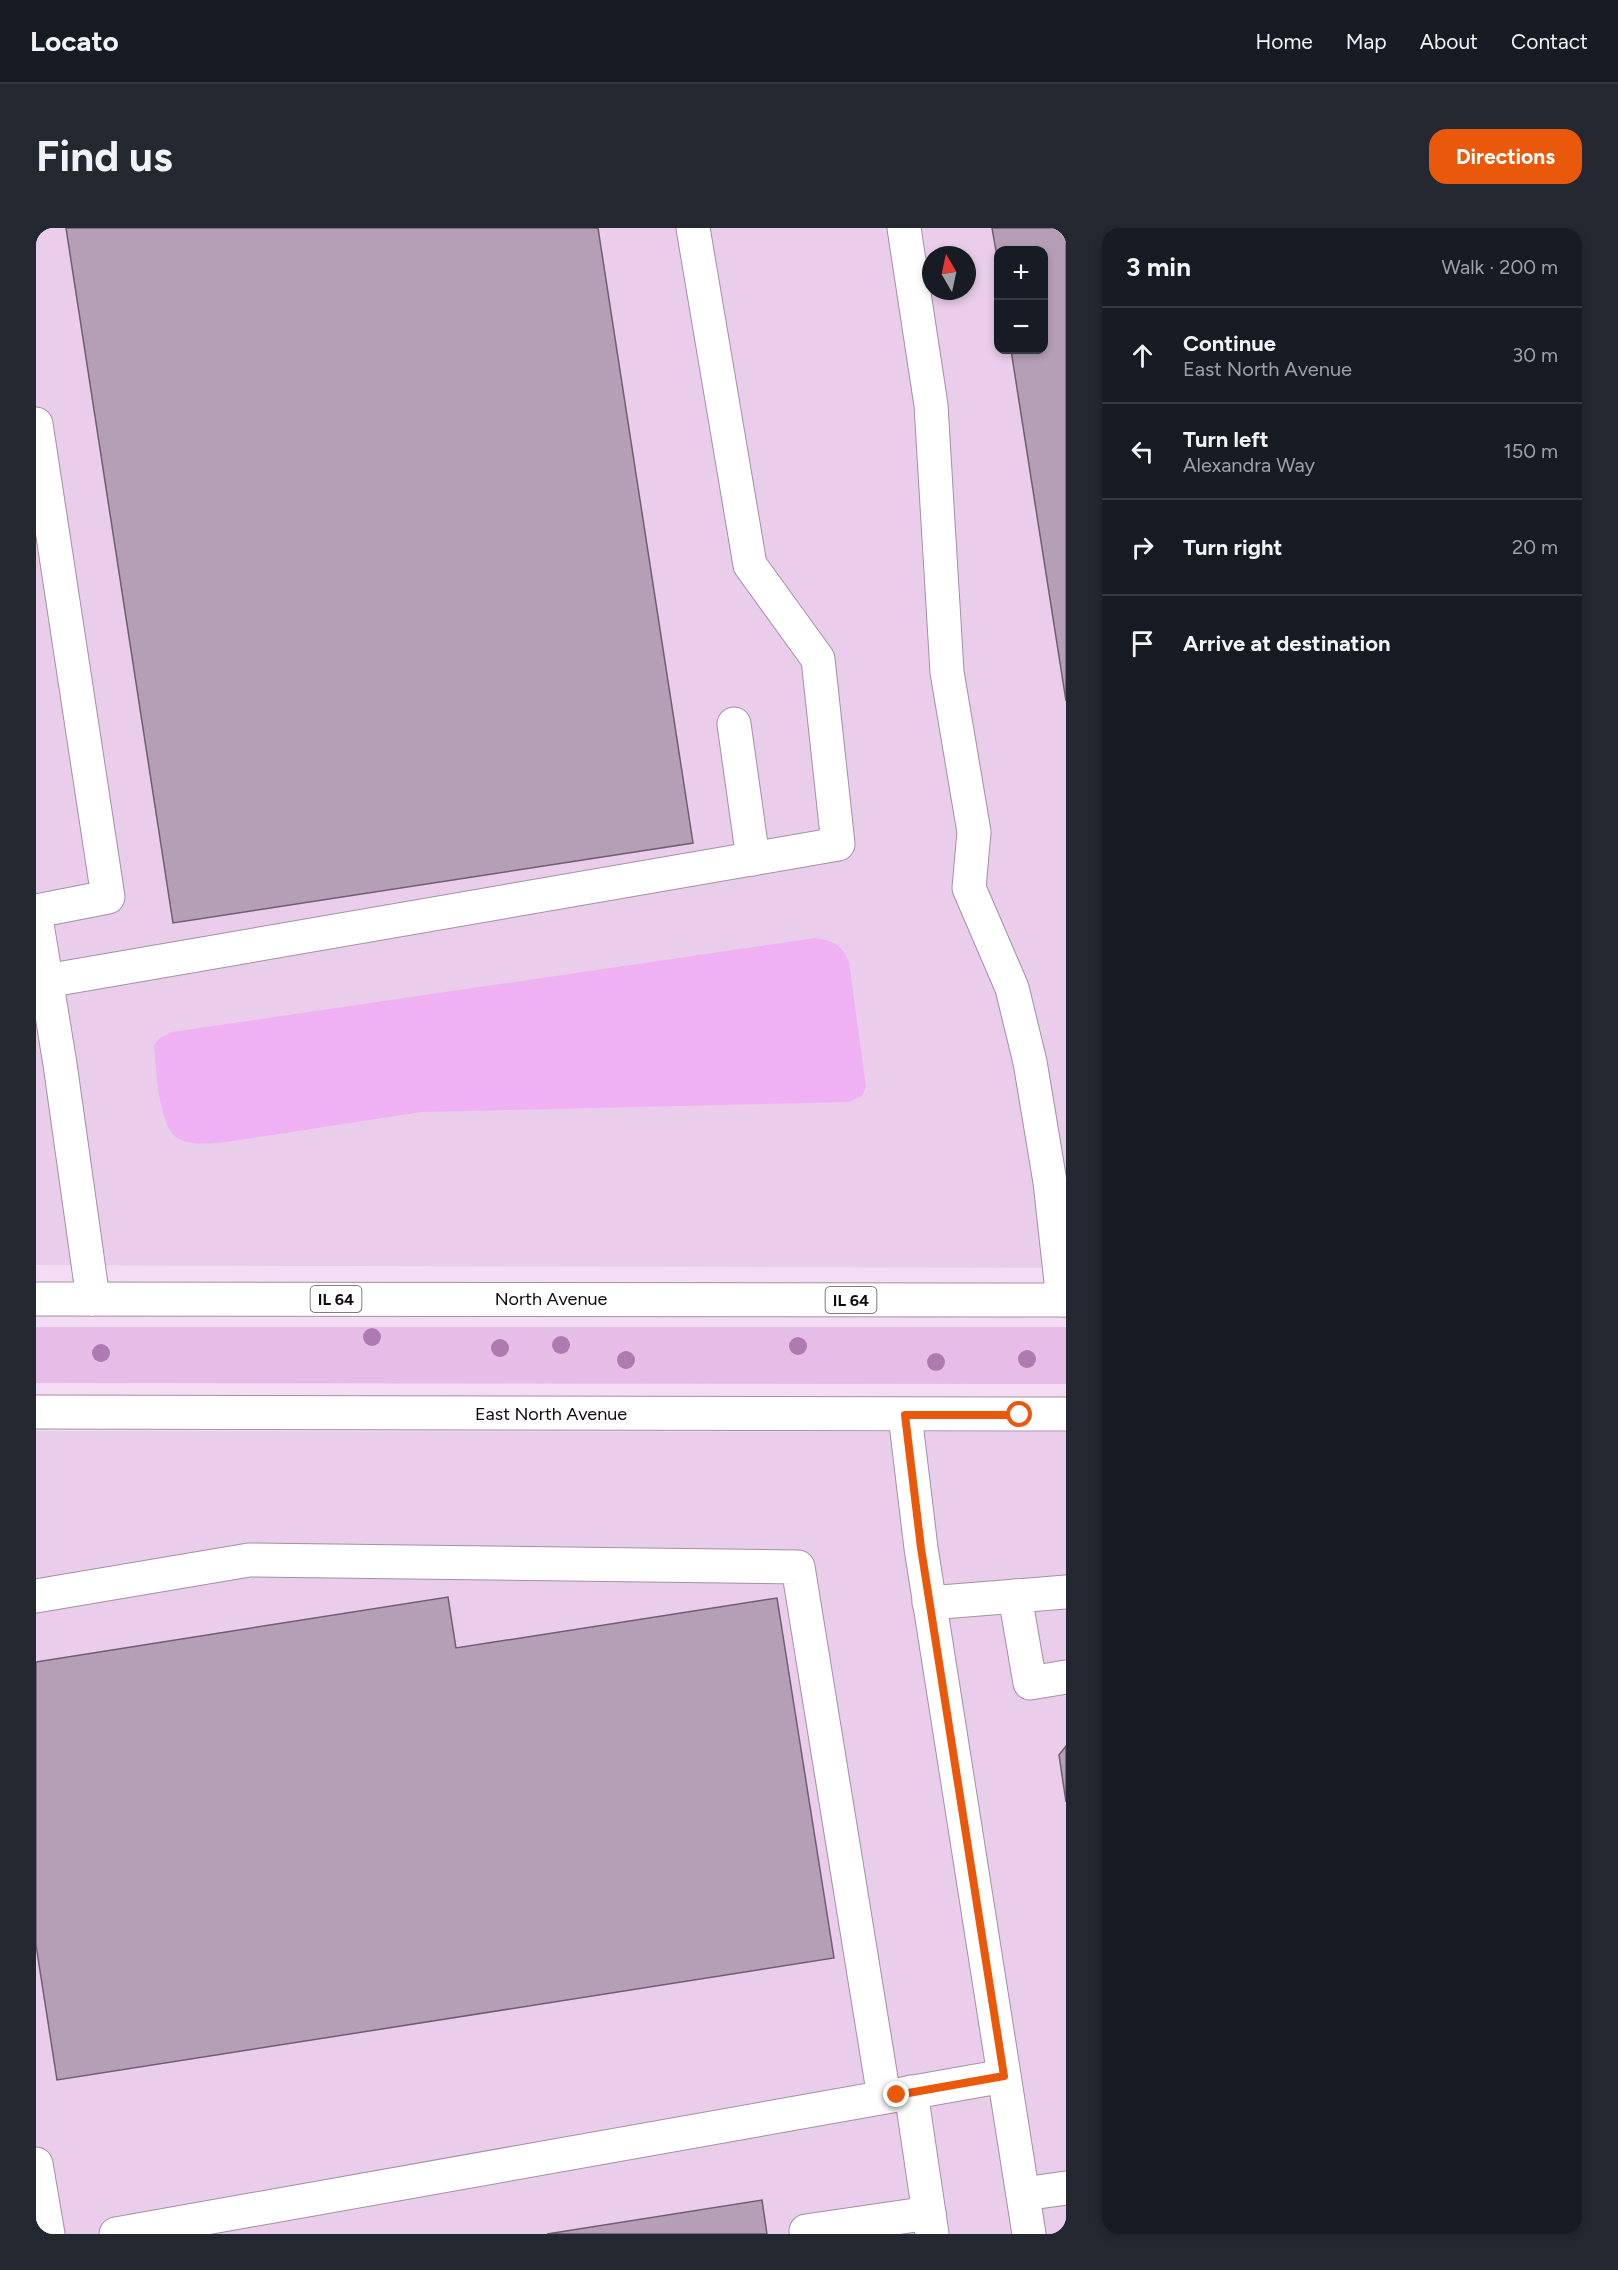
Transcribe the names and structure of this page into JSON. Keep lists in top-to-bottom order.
{
  "streets": {
    "main road": ["IL 64", "North Avenue", "East North Avenue"]
  },
  "north": "top",
  "page": {
    "header": "Locato",
    "nav": [
      "Home",
      "Map",
      "About",
      "Contact"
    ],
    "buttons": "Directions",
    "title": "Find us",
    "heading": ["3 min", "Walk · 200 m"],
    "map_buttons": ["+", "−"],
    "list": [
      ["Continue", "East North Avenue", "30 m"],
      ["Turn left", "Alexandra Way", "150 m"],
      ["Turn right", "20 m"],
      "Arrive at destination"
    ]
  }
}
